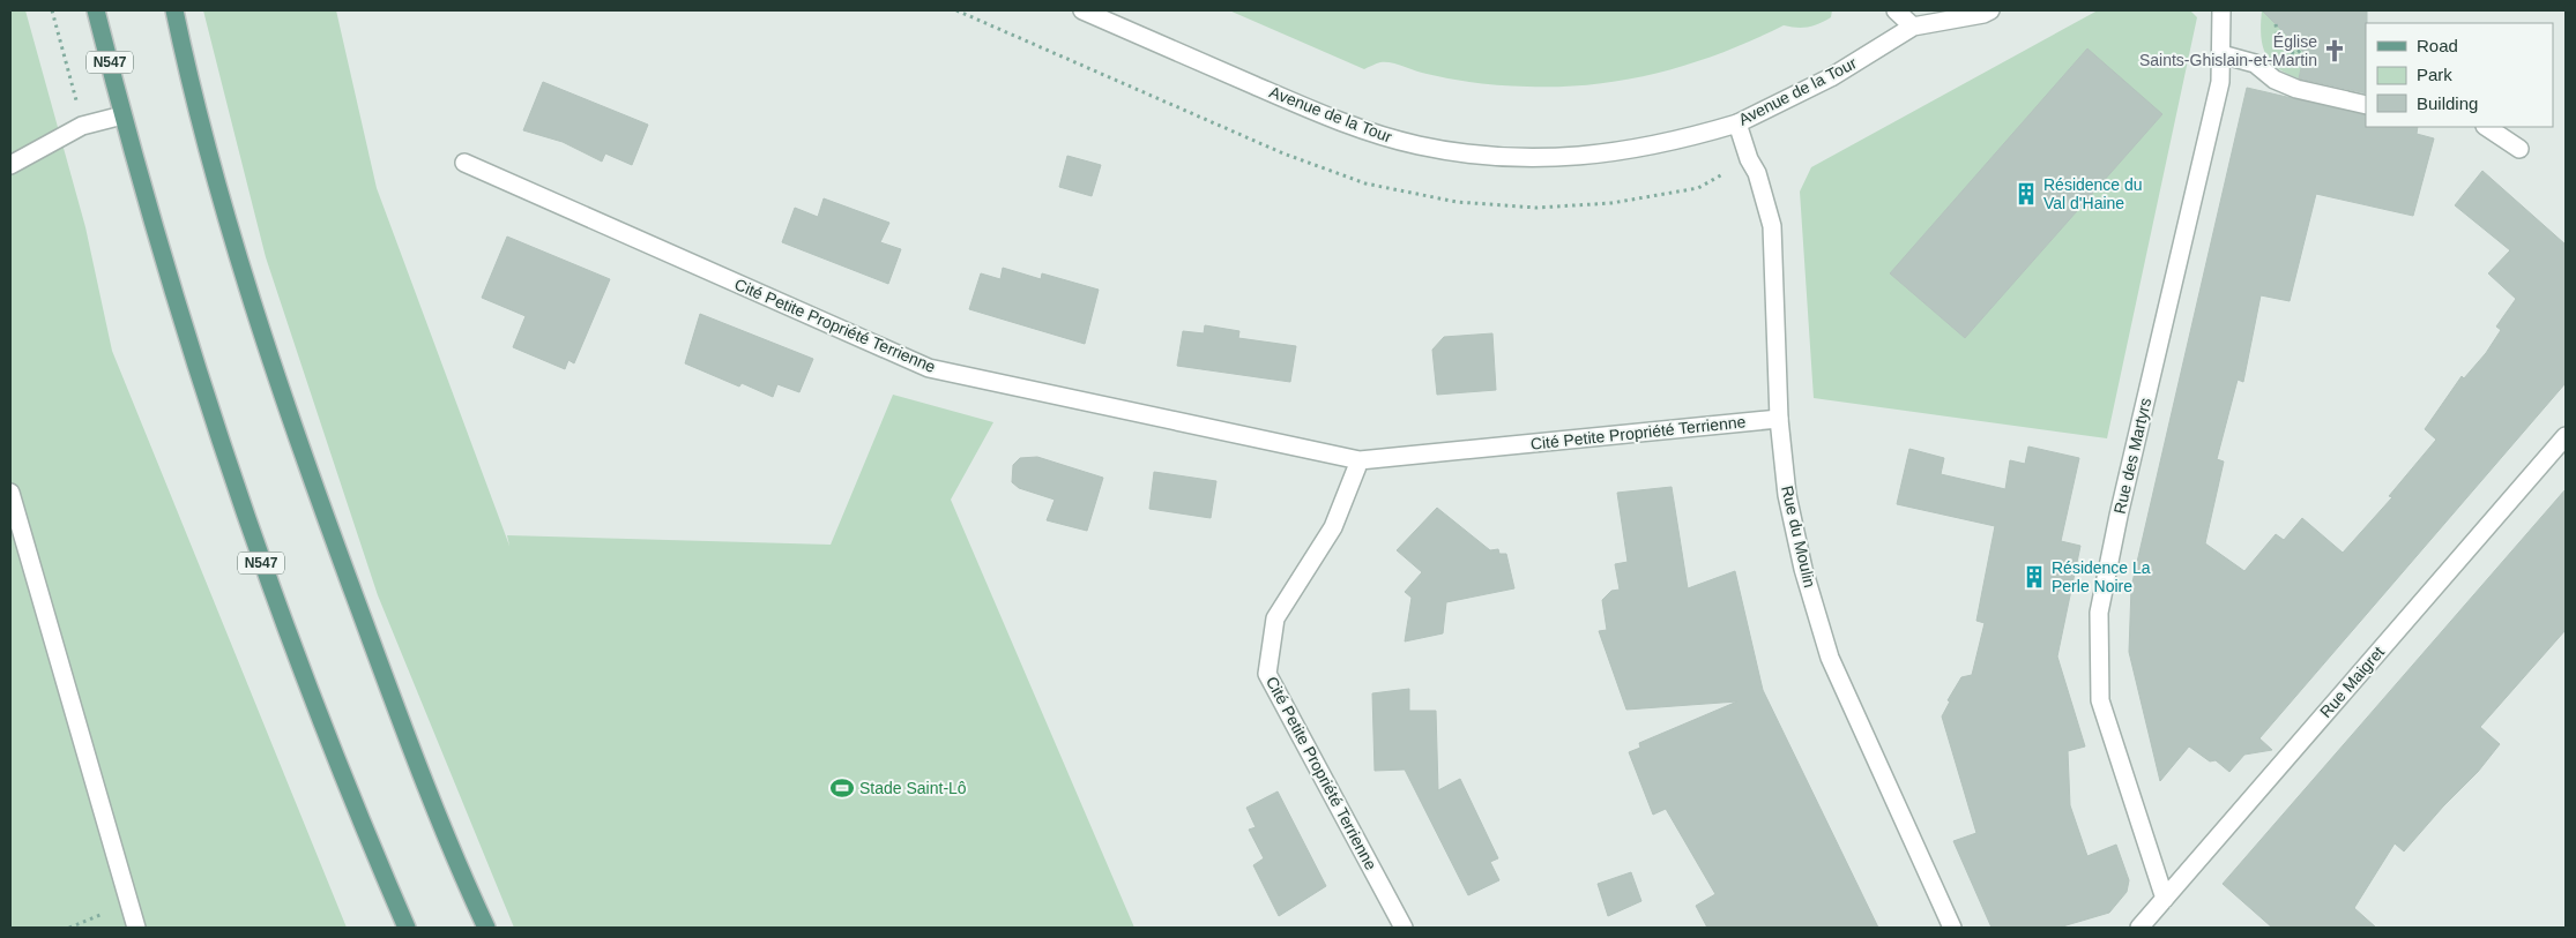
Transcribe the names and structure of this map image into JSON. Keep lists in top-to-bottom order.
{
  "streets": {
    "main road": ["N547"],
    "street": [
      "Avenue de la Tour",
      "Cité Petite Propriété Terrienne",
      "Rue des Martyrs",
      "Rue du Moulin",
      "Rue Maigret"
    ]
  },
  "crossings": [
    ["Avenue de la Tour", "Rue du Moulin"],
    ["Cité Petite Propriété Terrienne", "Rue du Moulin"],
    ["Rue des Martyrs", "Rue Maigret"]
  ],
  "places": {
    "church": ["Église Saints-Ghislain-et-Martin"],
    "building": ["Résidence du Val d'Haine", "Résidence La Perle Noire"],
    "sports": ["Stade Saint-Lô"]
  },
  "legend": ["Road", "Park", "Building"]
}
